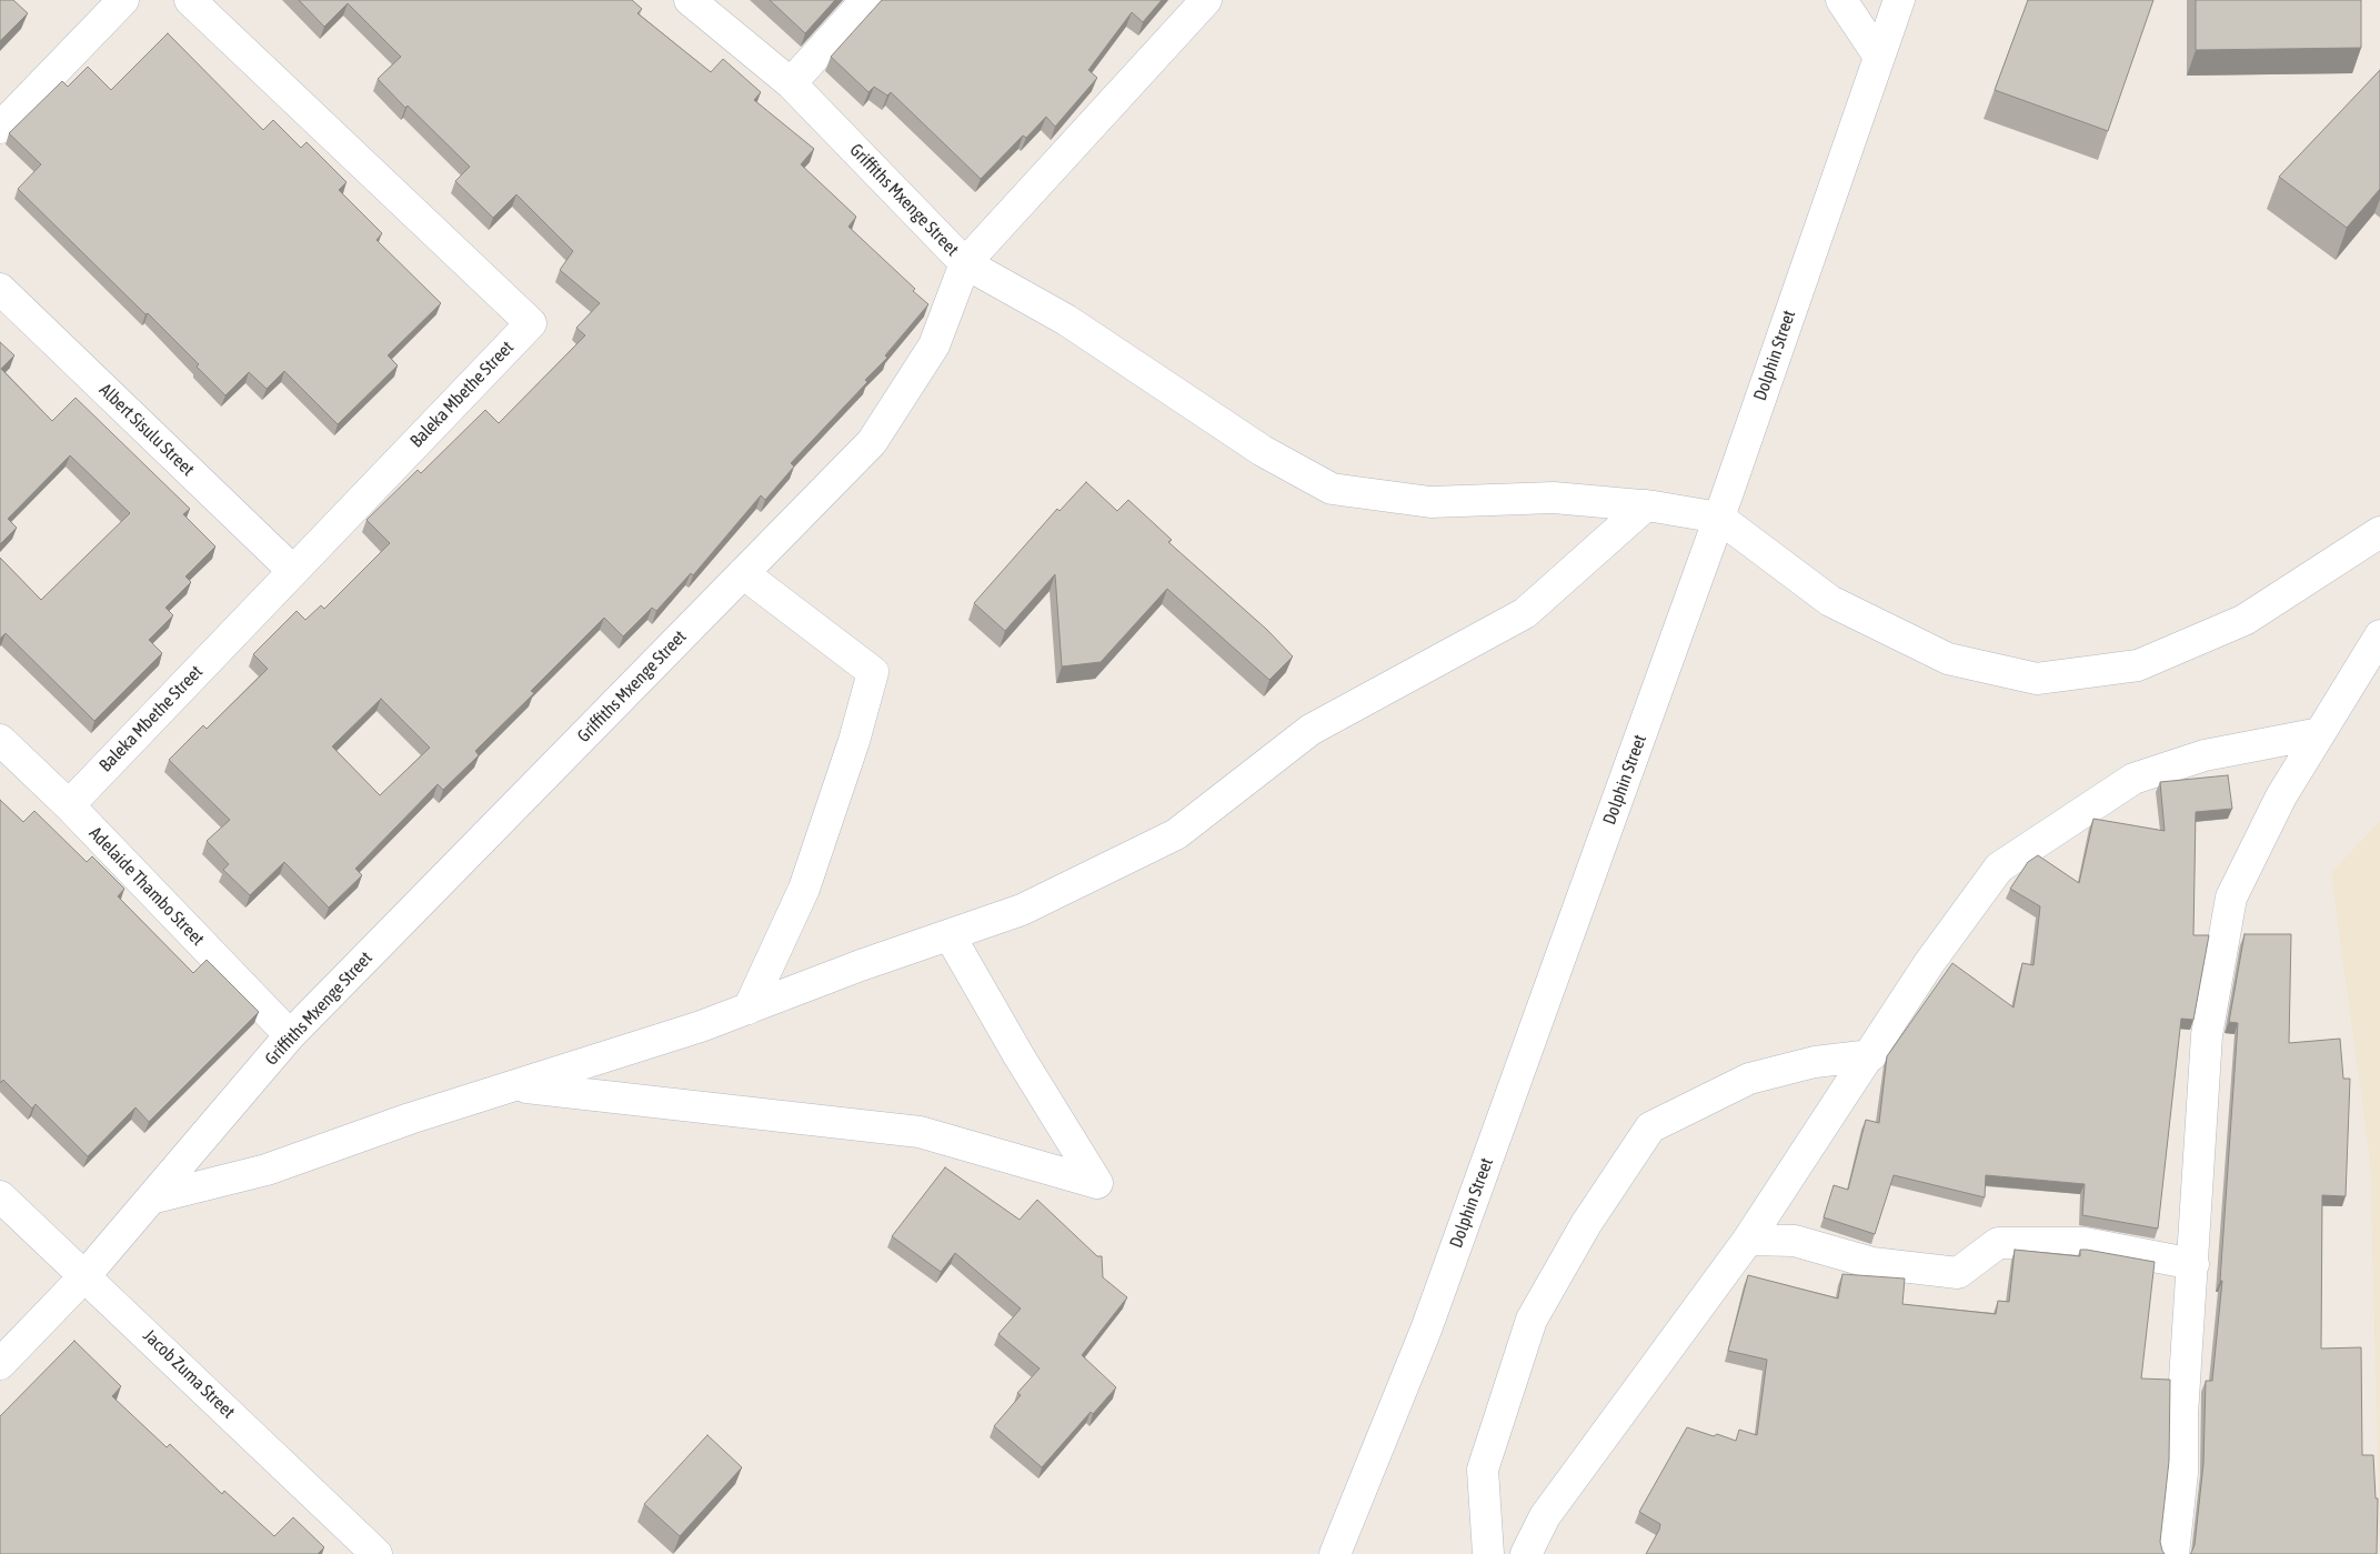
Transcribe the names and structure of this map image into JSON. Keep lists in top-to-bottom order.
{
  "streets": {
    "street": [
      "Griffiths Mxenge Street",
      "Dolphin Street",
      "Baleka Mbethe Street",
      "Albert Sisulu Street",
      "Adelaide Thambo Street",
      "Jacob Zuma Street"
    ]
  },
  "crossings": [
    ["Griffiths Mxenge Street", "Adelaide Thambo Street"],
    ["Griffiths Mxenge Street", "Jacob Zuma Street"],
    ["Baleka Mbethe Street", "Albert Sisulu Street"],
    ["Baleka Mbethe Street", "Adelaide Thambo Street"]
  ]
}
